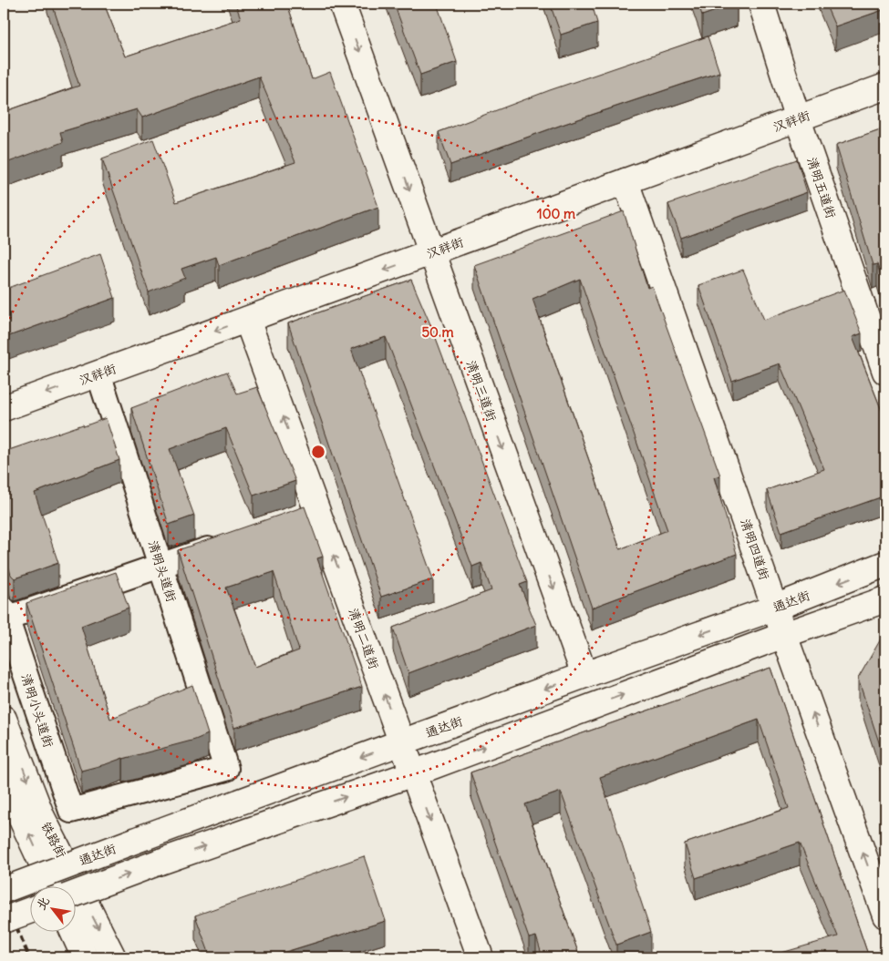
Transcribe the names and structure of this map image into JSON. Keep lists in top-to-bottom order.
{
  "streets": {
    "street": [
      "汉祥街",
      "清明五道街",
      "清明三道街",
      "清明四道街",
      "清明头道街",
      "通达街",
      "清明二道街",
      "清明小头道街",
      "铁路街"
    ]
  },
  "crossings": [
    ["汉祥街", "清明五道街"],
    ["汉祥街", "清明三道街"],
    ["汉祥街", "清明四道街"],
    ["汉祥街", "清明头道街"],
    ["汉祥街", "清明二道街"],
    ["清明三道街", "通达街"],
    ["清明四道街", "通达街"],
    ["清明头道街", "清明小头道街"],
    ["通达街", "清明二道街"]
  ],
  "one_way": ["清明三道街", "清明四道街"],
  "north": "top left",
  "rings": ["100 m", "50 m"]
}
